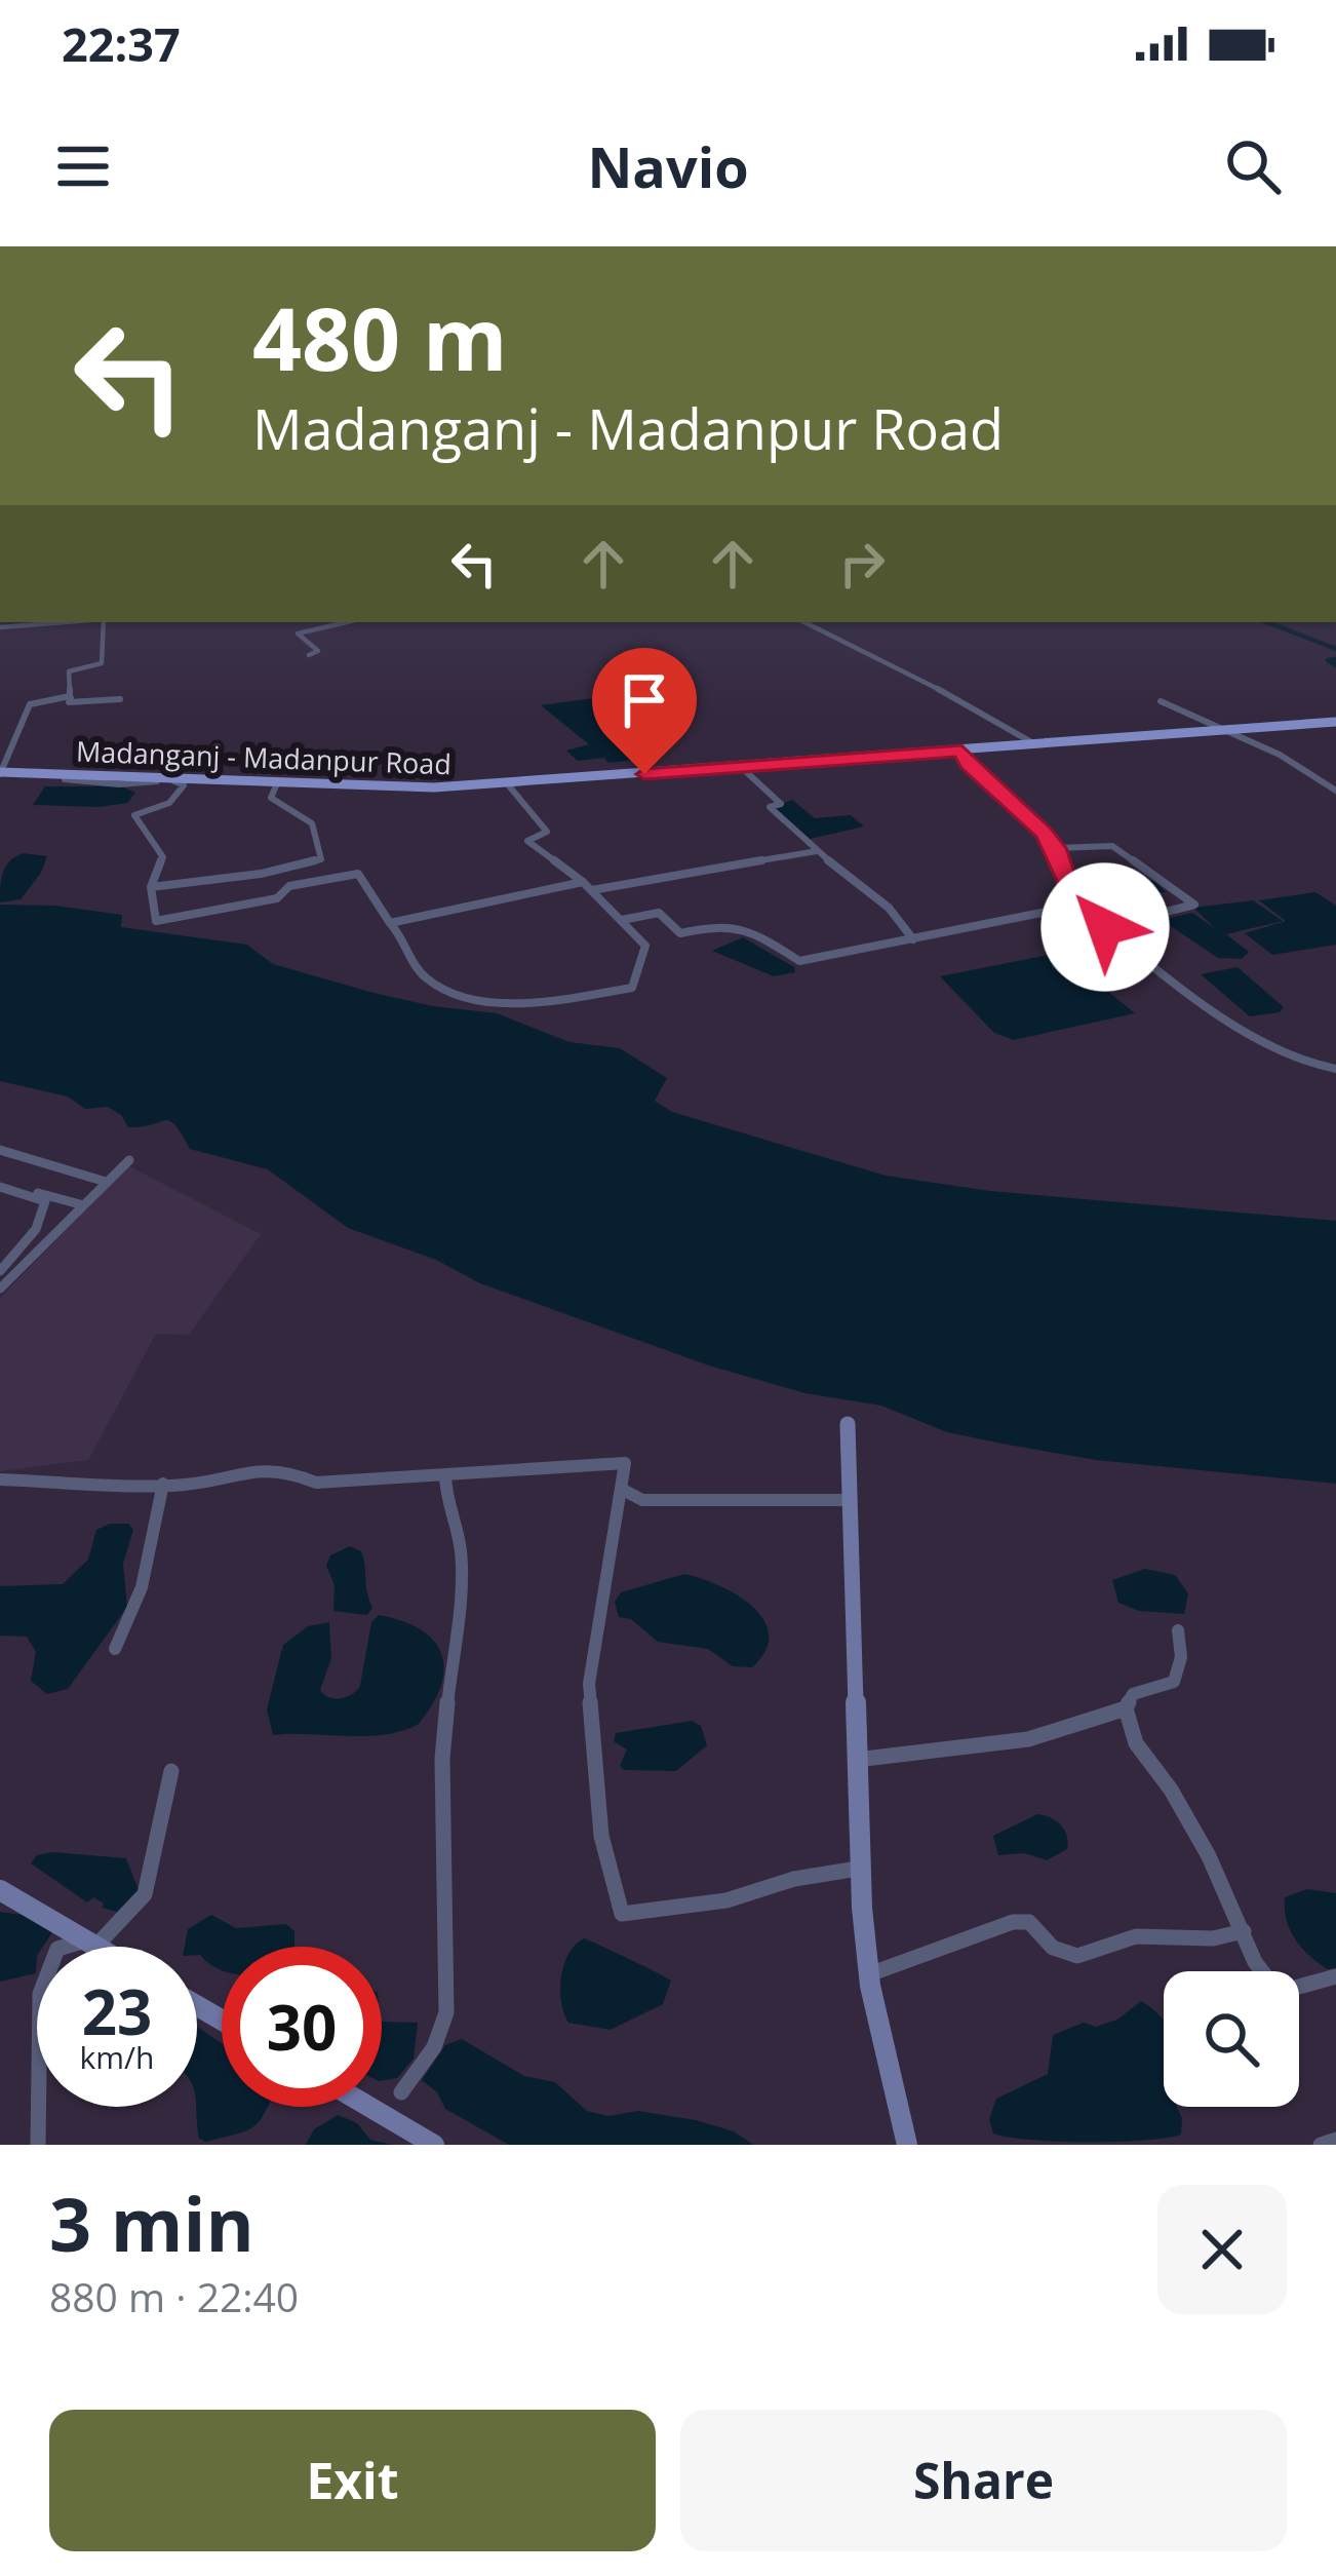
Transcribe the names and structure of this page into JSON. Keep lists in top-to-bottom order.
{
  "streets": {
    "main road": ["Madanganj - Madanpur Road"]
  },
  "page": {
    "status": "22:37",
    "header": "Navio",
    "turn": ["480 m", "Madanganj - Madanpur Road"],
    "speed": "23 km/h",
    "limit": "30",
    "heading": ["3 min", "880 m · 22:40"],
    "buttons": ["Exit", "Share"]
  }
}
